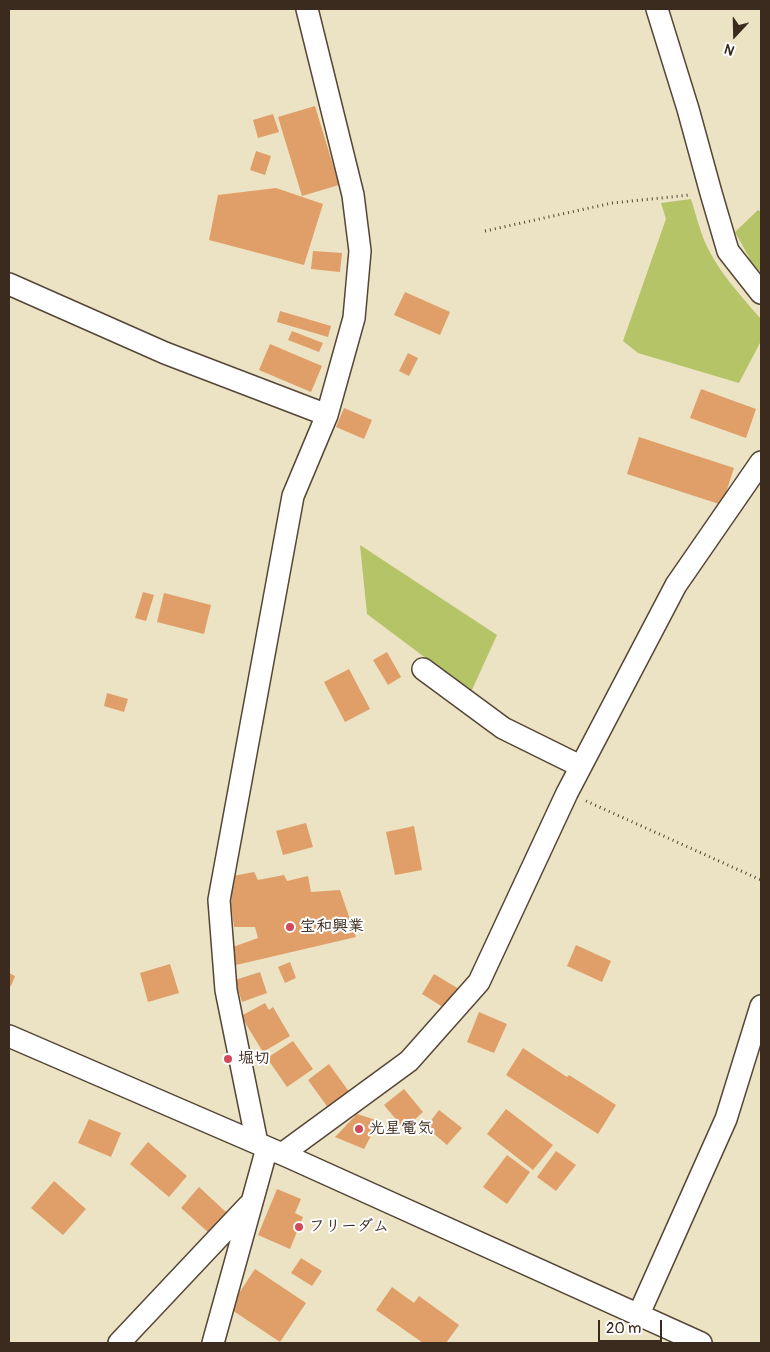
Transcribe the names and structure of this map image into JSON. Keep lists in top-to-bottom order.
{
  "places": [
    "宝和興業",
    "堀切",
    "光星電気",
    "フリーダム"
  ],
  "scale_bar": "20 m",
  "north": "bottom"
}
